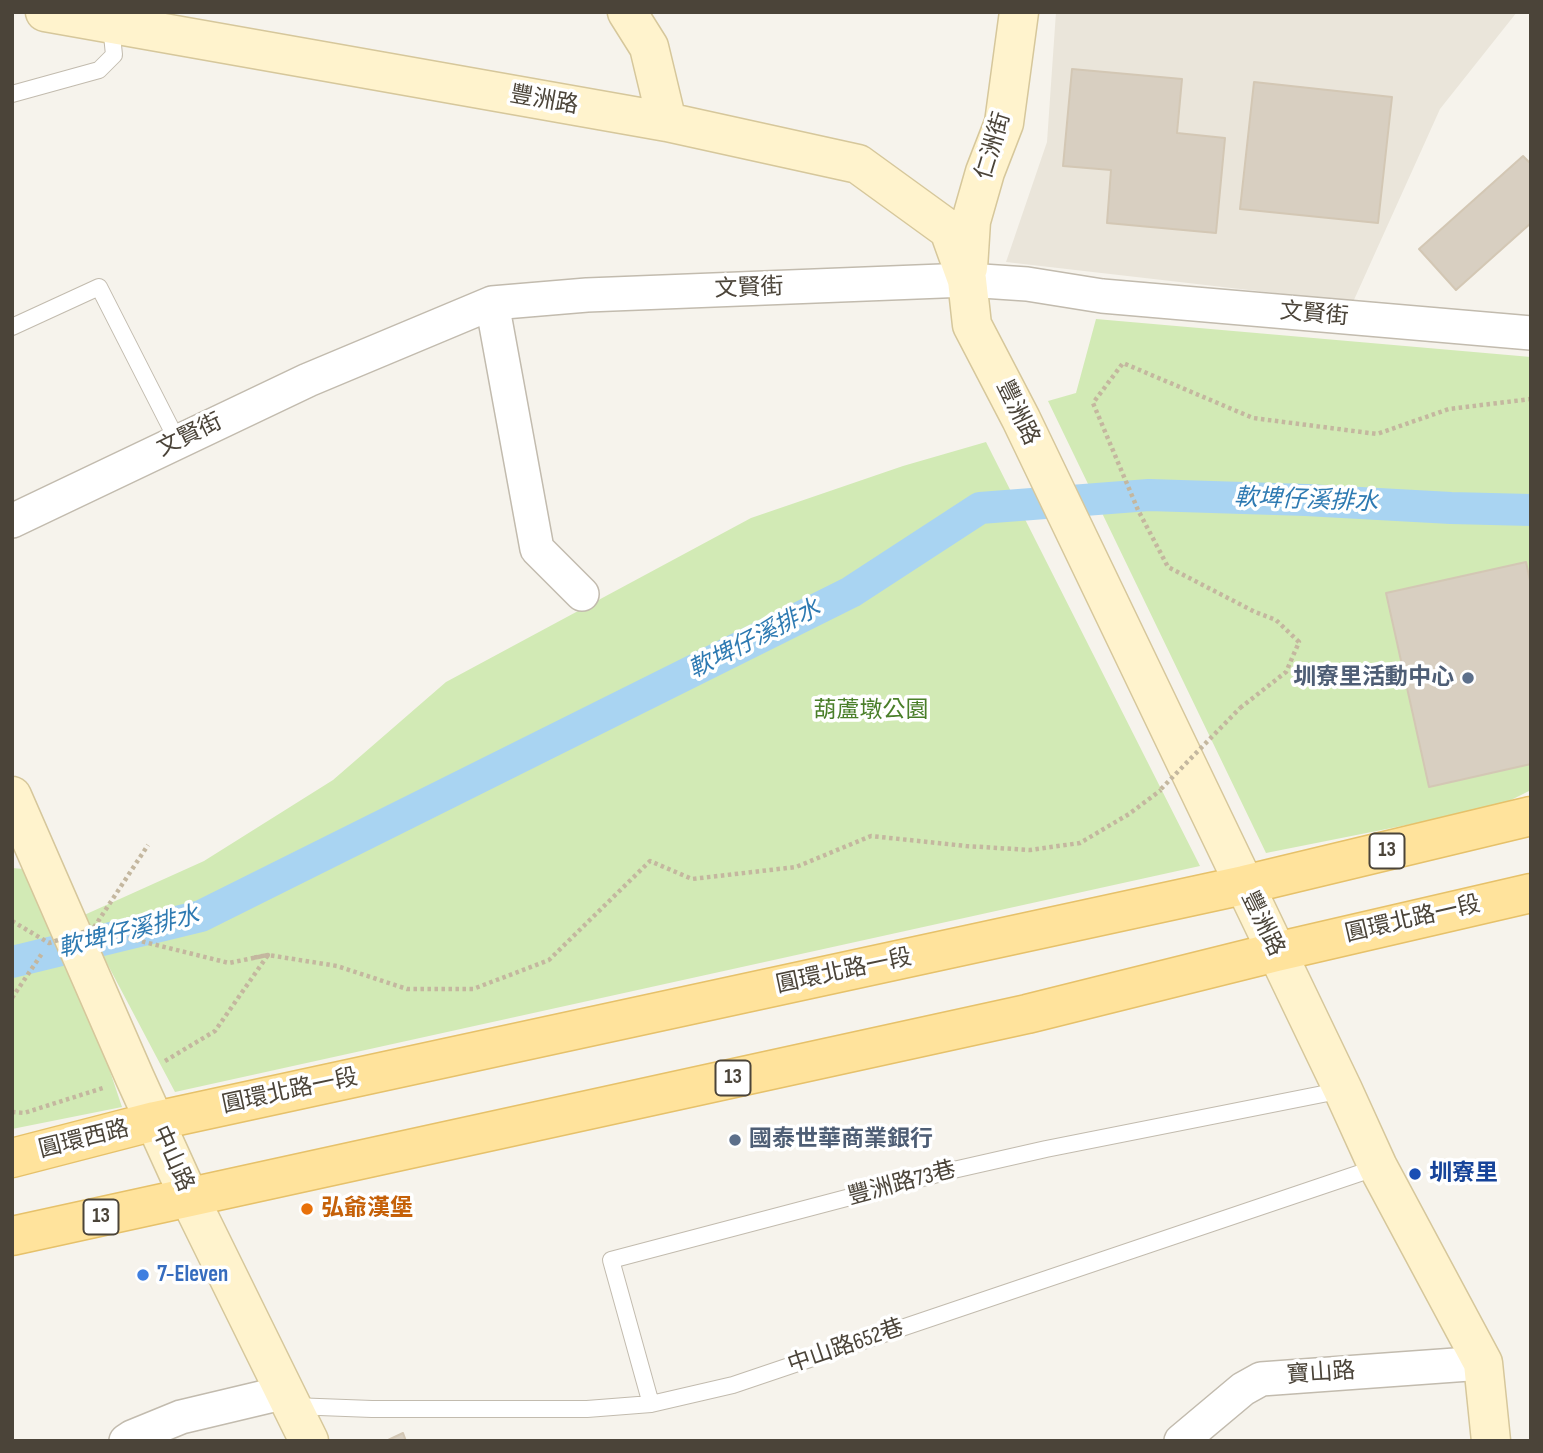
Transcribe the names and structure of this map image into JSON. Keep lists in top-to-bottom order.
{
  "streets": {
    "main road": ["13", "圓環北路一段", "圓環西路"],
    "street": [
      "豐洲路",
      "仁洲街",
      "文賢街",
      "中山路",
      "寶山路"
    ],
    "lane": ["豐洲路73巷", "中山路652巷"]
  },
  "crossings": [
    ["豐洲路", "仁洲街"],
    ["豐洲路", "文賢街"],
    ["豐洲路", "圓環北路一段"],
    ["豐洲路", "豐洲路73巷"],
    ["豐洲路", "中山路652巷"],
    ["豐洲路", "寶山路"],
    ["仁洲街", "文賢街"],
    ["13", "圓環北路一段"],
    ["13", "中山路"],
    ["圓環北路一段", "圓環西路"],
    ["圓環北路一段", "中山路"],
    ["圓環西路", "中山路"],
    ["中山路", "中山路652巷"],
    ["豐洲路73巷", "中山路652巷"]
  ],
  "water": ["軟埤仔溪排水"],
  "parks": ["葫蘆墩公園"],
  "places": [
    "圳寮里活動中心",
    "國泰世華商業銀行",
    "圳寮里",
    "弘爺漢堡",
    "7-Eleven"
  ]
}
